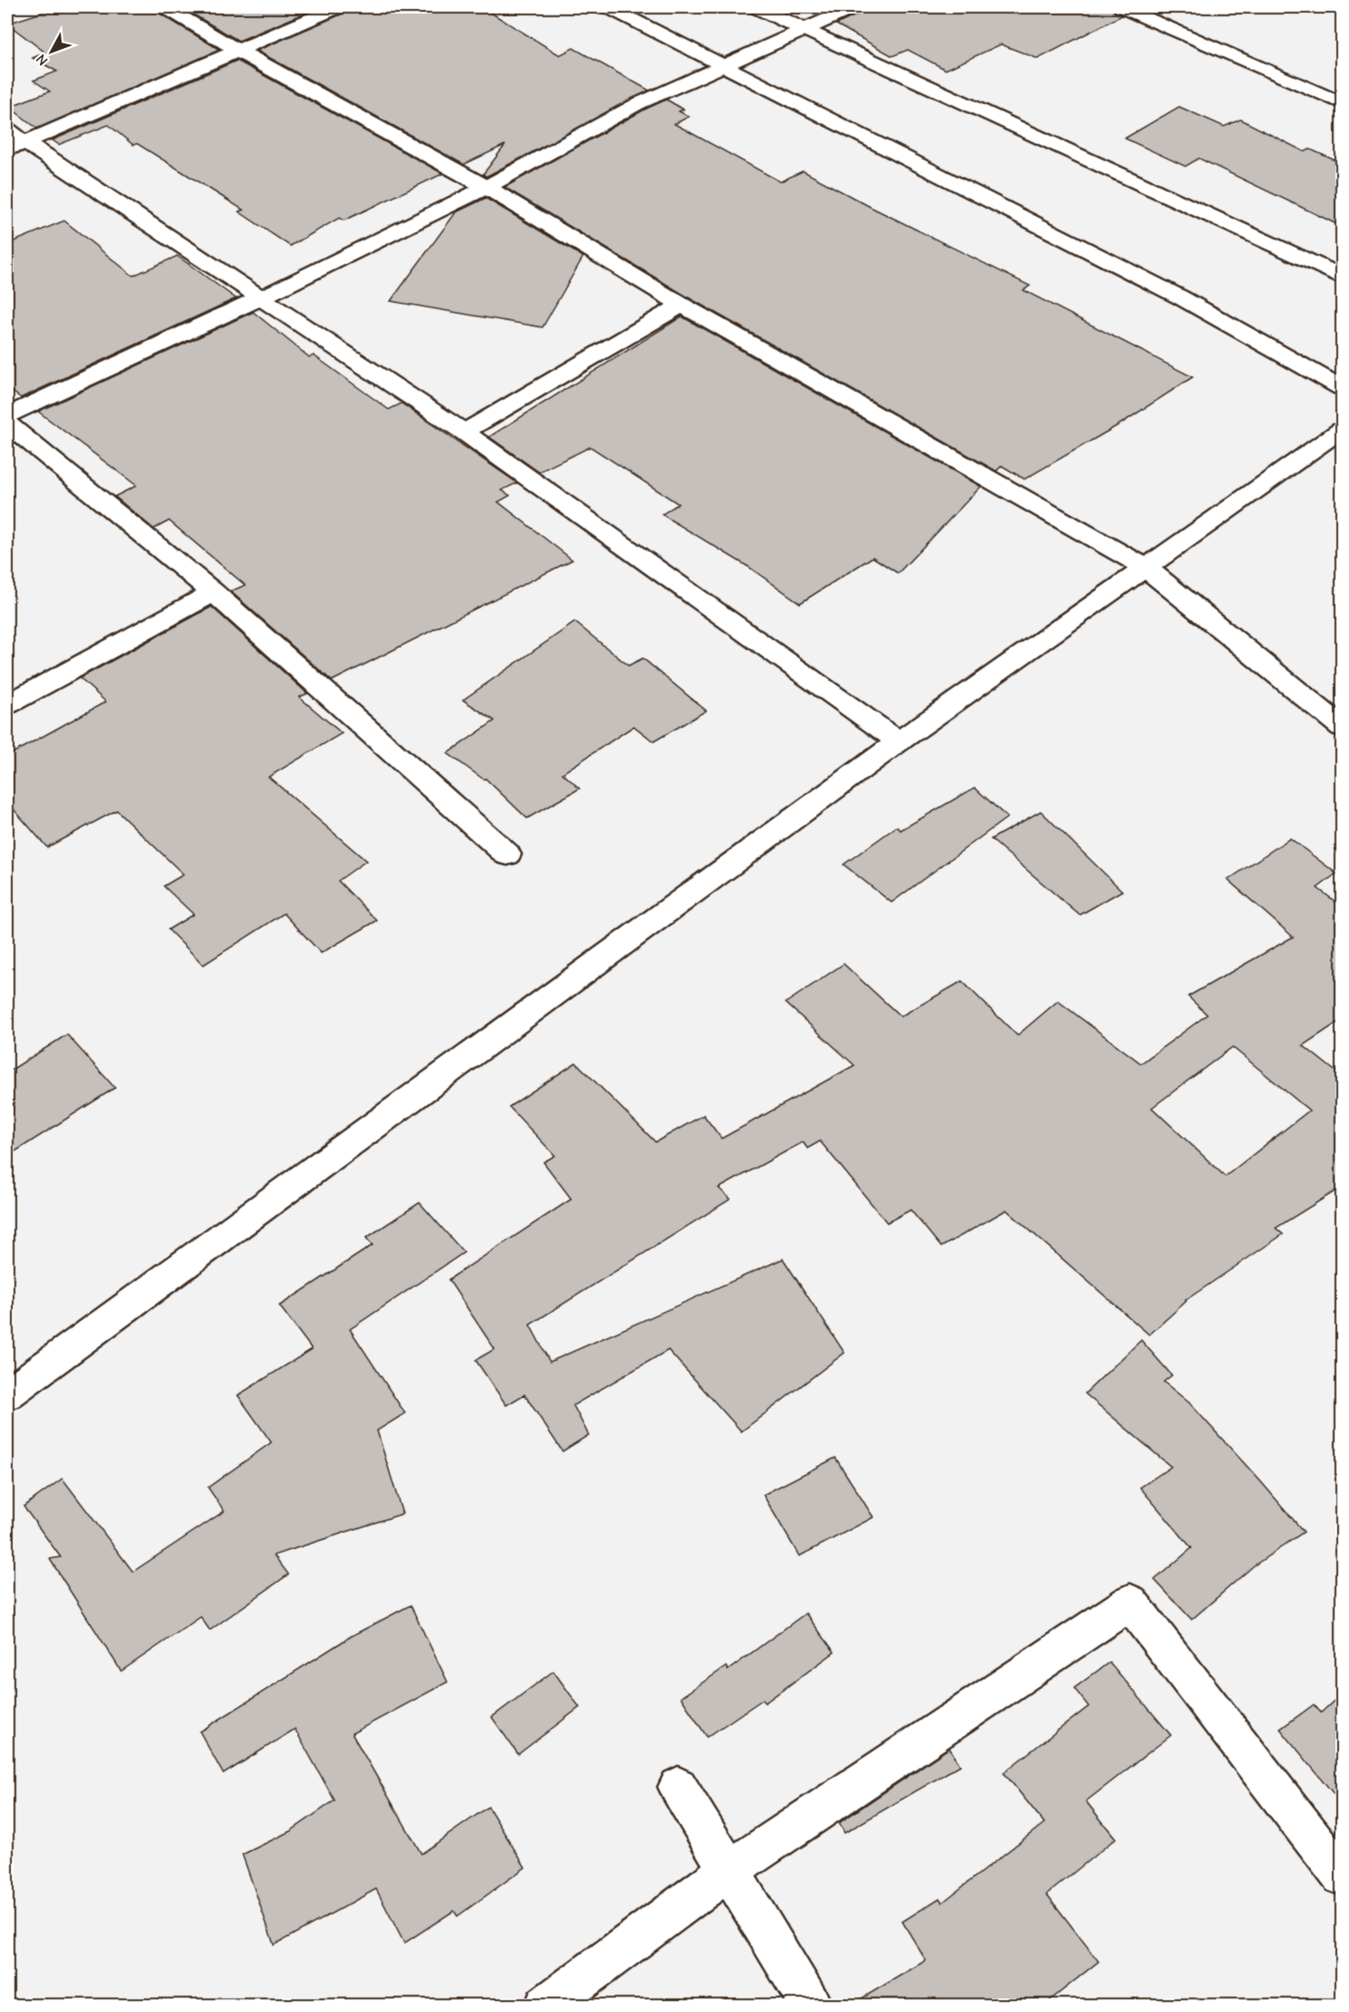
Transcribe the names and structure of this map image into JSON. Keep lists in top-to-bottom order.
{
  "north": "bottom left"
}
